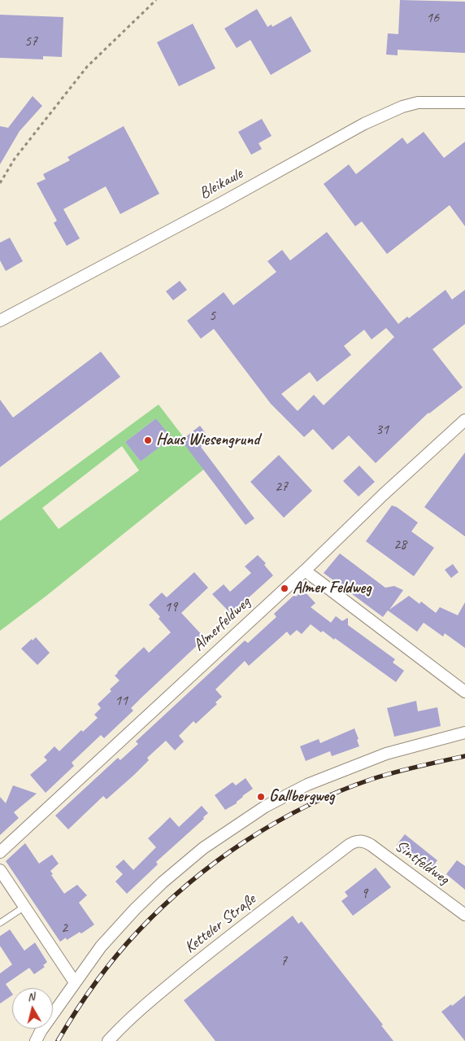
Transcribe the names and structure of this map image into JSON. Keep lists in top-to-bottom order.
{
  "streets": {
    "street": [
      "Bleikaule",
      "Almerfeldweg",
      "Sintfeldweg",
      "Ketteler Straße"
    ]
  },
  "crossings": [
    ["Sintfeldweg", "Ketteler Straße"]
  ],
  "places": ["Haus Wiesengrund", "Almer Feldweg", "Gallbergweg"],
  "house_numbers": [
    "16",
    "57",
    "5",
    "31",
    "27",
    "28",
    "19",
    "11",
    "9",
    "2",
    "7"
  ],
  "north": "top"
}
